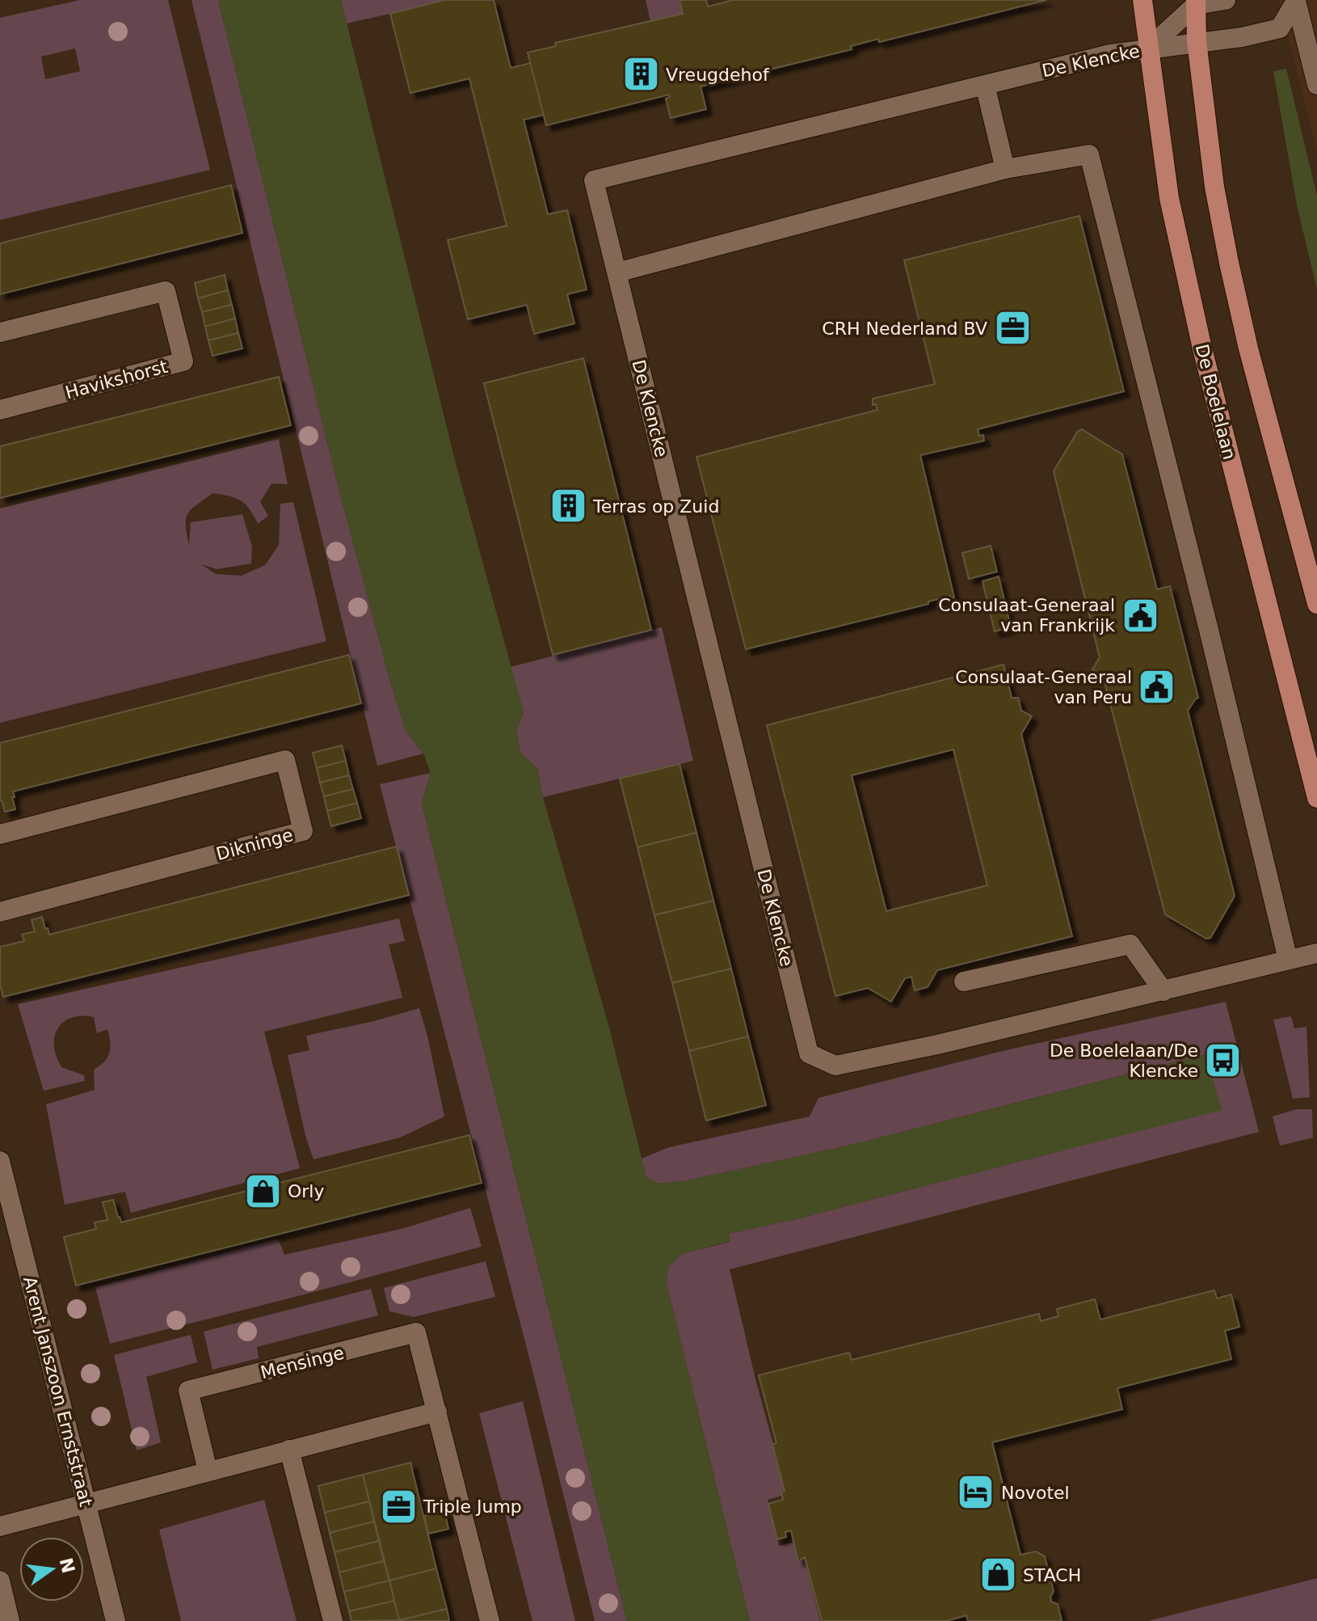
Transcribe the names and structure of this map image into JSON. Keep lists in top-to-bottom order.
{
  "streets": {
    "main road": ["De Boelelaan"],
    "street": [
      "De Klencke",
      "Havikshorst",
      "Dikninge",
      "Mensinge",
      "Arent Janszoon Ernststraat"
    ]
  },
  "crossings": [
    ["De Klencke", "De Boelelaan"]
  ],
  "places": {
    "building": ["Vreugdehof", "Terras op Zuid"],
    "office": ["CRH Nederland BV", "Triple Jump"],
    "public building": ["Consulaat-Generaal van Frankrijk", "Consulaat-Generaal van Peru"],
    "bus stop": ["De Boelelaan/De Klencke"],
    "shop": ["Orly", "STACH"],
    "hotel": ["Novotel"]
  },
  "north": "right"
}
